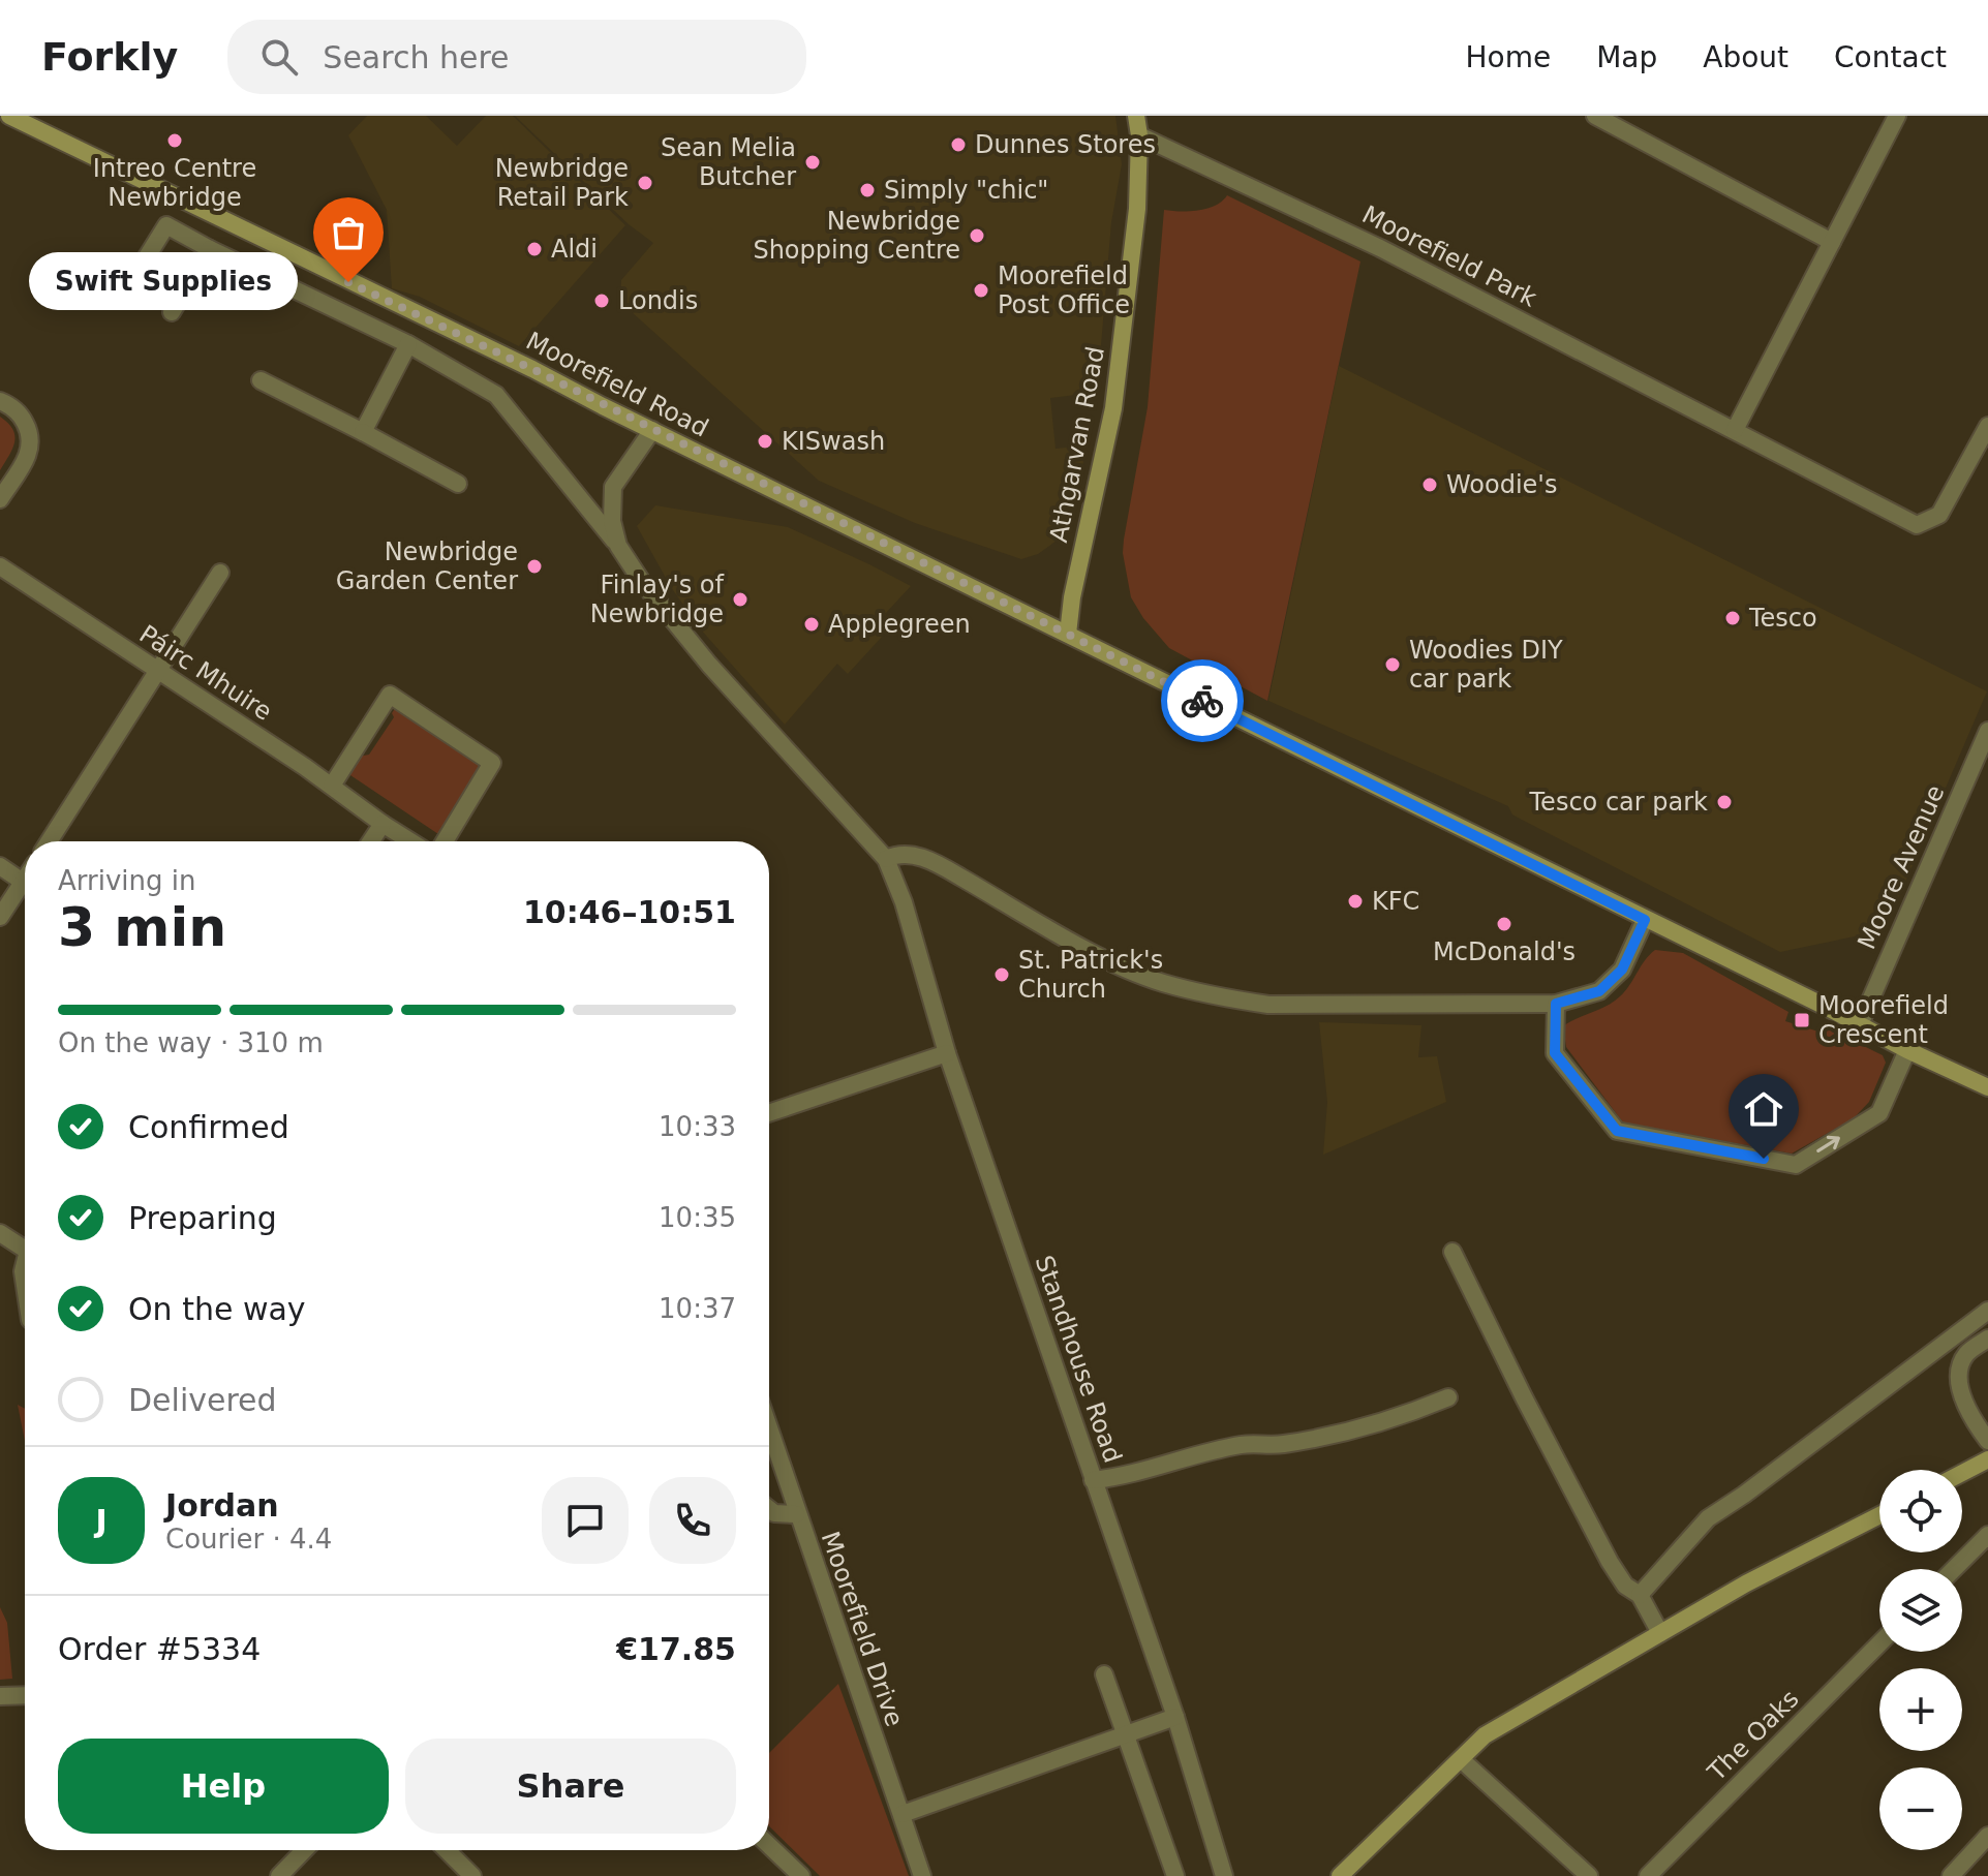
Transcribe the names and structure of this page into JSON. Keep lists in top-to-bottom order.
{
  "streets": {
    "street": [
      "Moorefield Park",
      "Moorefield Road",
      "Athgarvan Road",
      "Páirc Mhuire",
      "Moore Avenue",
      "Standhouse Road",
      "Moorefield Drive",
      "The Oaks"
    ]
  },
  "crossings": [
    ["Moorefield Park", "Athgarvan Road"],
    ["Moorefield Road", "Athgarvan Road"],
    ["Moorefield Road", "Moore Avenue"]
  ],
  "places": {
    "other": [
      "Intreo Centre Newbridge",
      "Dunnes Stores",
      "Sean Melia Butcher",
      "Newbridge Retail Park",
      "Simply \"chic\"",
      "Newbridge Shopping Centre",
      "Aldi",
      "Swift Supplies",
      "Moorefield Post Office",
      "Londis",
      "KISwash",
      "Woodie's",
      "Newbridge Garden Center",
      "Finlay's of Newbridge",
      "Tesco",
      "Applegreen",
      "Woodies DIY car park",
      "Tesco car park",
      "KFC",
      "McDonald's",
      "St. Patrick's Church"
    ],
    "transit": ["Moorefield Crescent"]
  },
  "page": {
    "header": "Forkly",
    "search": "Search here",
    "nav": [
      "Home",
      "Map",
      "About",
      "Contact"
    ],
    "bubble": "Swift Supplies",
    "heading": ["3 min", "Arriving in", "10:46–10:51"],
    "panel": [
      "Jordan",
      "Courier · 4.4",
      "Order #5334",
      "€17.85"
    ],
    "bar": "On the way · 310 m",
    "list": [
      ["Confirmed", "10:33"],
      ["Preparing", "10:35"],
      ["On the way", "10:37"],
      "Delivered"
    ],
    "map_buttons": ["+", "−"],
    "round": "J",
    "buttons": ["Help", "Share"]
  }
}
